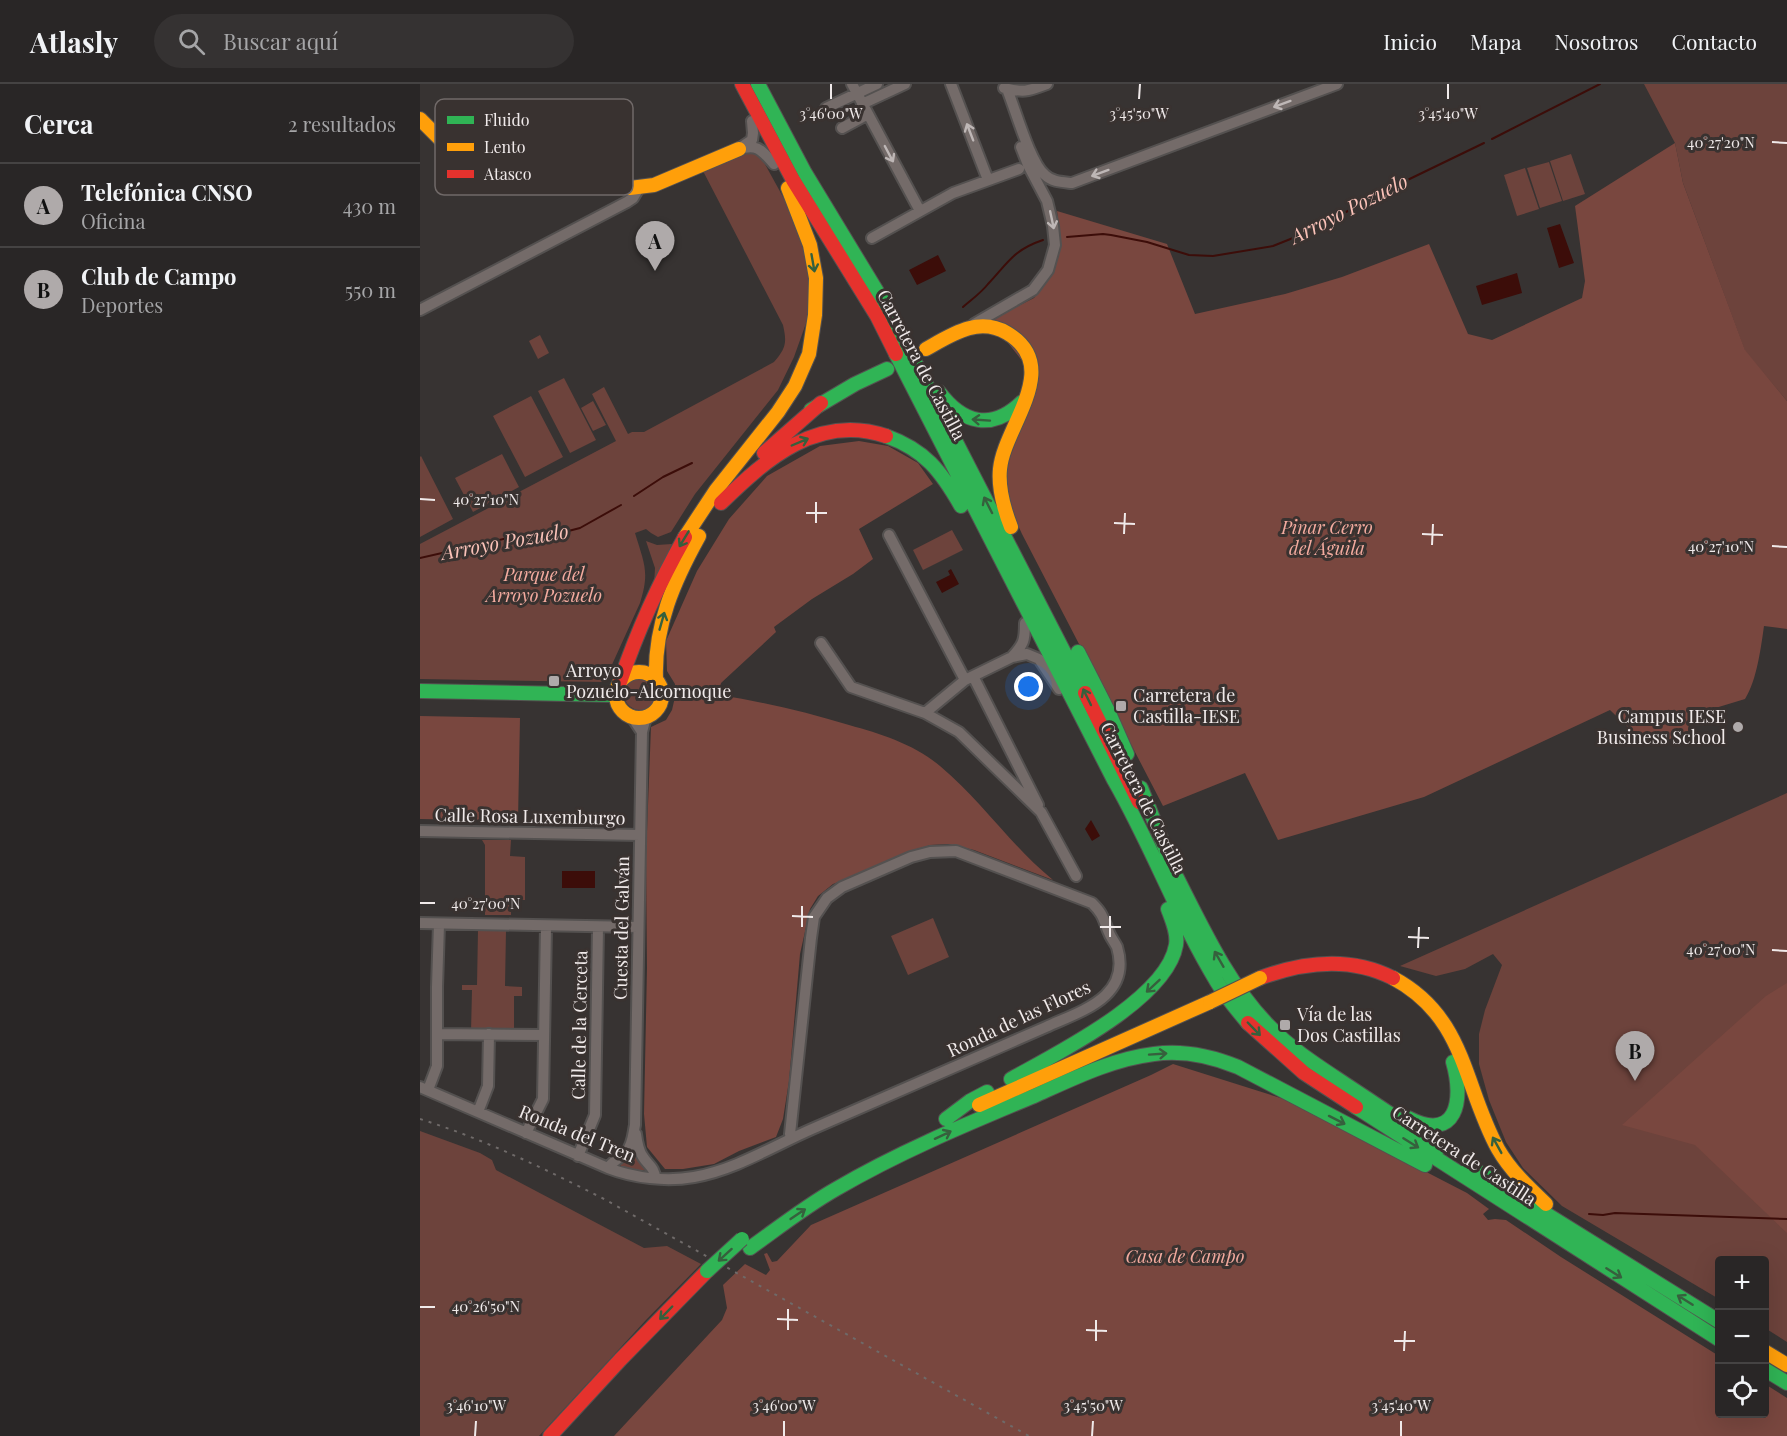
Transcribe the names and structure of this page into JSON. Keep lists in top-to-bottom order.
{
  "streets": {
    "main road": ["Carretera de Castilla"],
    "street": [
      "Calle Rosa Luxemburgo",
      "Cuesta del Galván",
      "Ronda de las Flores",
      "Calle de la Cerceta",
      "Ronda del Tren"
    ]
  },
  "crossings": [
    ["Calle Rosa Luxemburgo", "Cuesta del Galván"],
    ["Cuesta del Galván", "Ronda del Tren"],
    ["Ronda de las Flores", "Ronda del Tren"],
    ["Calle de la Cerceta", "Ronda del Tren"]
  ],
  "water": ["Arroyo Pozuelo"],
  "parks": ["Pinar Cerro del Águila", "Parque del Arroyo Pozuelo", "Casa de Campo"],
  "places": {
    "transit": ["Arroyo Pozuelo-Alcornoque", "Carretera de Castilla-IESE", "Vía de las Dos Castillas"],
    "other": ["Campus IESE Business School"]
  },
  "legend": ["Fluido", "Lento", "Atasco"],
  "page": {
    "header": "Atlasly",
    "search": "Buscar aquí",
    "nav": [
      "Inicio",
      "Mapa",
      "Nosotros",
      "Contacto"
    ],
    "heading": ["Cerca", "2 resultados"],
    "list": [
      {
        "mark": "A",
        "name": "Telefónica CNSO",
        "note": "Oficina",
        "value": "430 m"
      },
      {
        "mark": "B",
        "name": "Club de Campo",
        "note": "Deportes",
        "value": "550 m"
      }
    ],
    "pins": ["A", "B"],
    "map_buttons": ["+", "−"]
  },
  "coordinates": [
    "3°46'00\"W",
    "3°45'50\"W",
    "3°45'40\"W",
    "40°27'20\"N",
    "40°27'10\"N",
    "40°27'00\"N",
    "40°26'50\"N",
    "3°46'10\"W"
  ]
}
